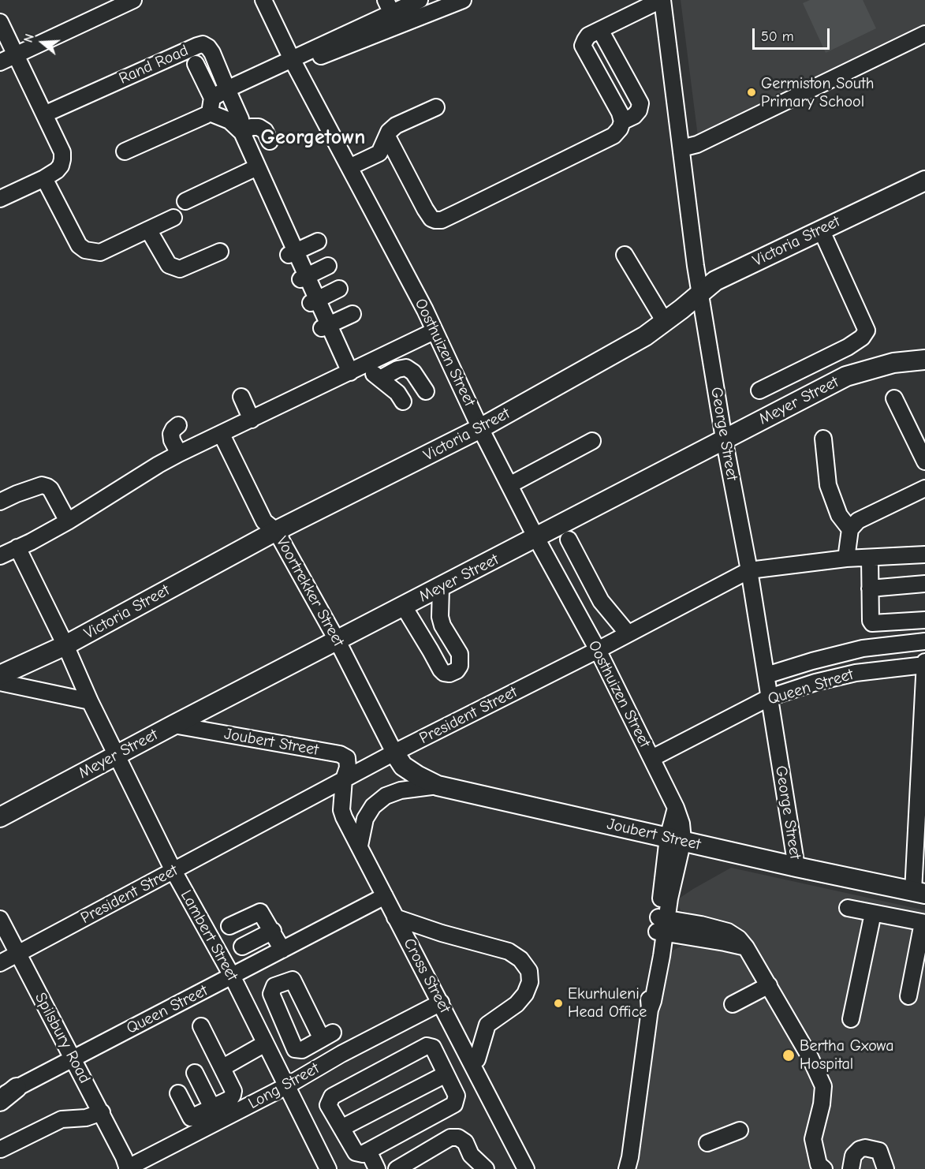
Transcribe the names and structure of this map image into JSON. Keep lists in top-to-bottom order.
{
  "streets": {
    "main road": ["Victoria Street", "Meyer Street", "Joubert Street"],
    "street": [
      "Rand Road",
      "Oosthuizen Street",
      "George Street",
      "Voortrekker Street",
      "Queen Street",
      "President Street",
      "Lambert Street",
      "Cross Street",
      "Spilsbury Road",
      "Long Street"
    ]
  },
  "crossings": [
    ["Victoria Street", "Oosthuizen Street"],
    ["Victoria Street", "George Street"],
    ["Victoria Street", "Voortrekker Street"],
    ["Victoria Street", "Lambert Street"],
    ["Oosthuizen Street", "Meyer Street"],
    ["Oosthuizen Street", "Queen Street"],
    ["Oosthuizen Street", "President Street"],
    ["Oosthuizen Street", "Joubert Street"],
    ["Meyer Street", "George Street"],
    ["Meyer Street", "Voortrekker Street"],
    ["Meyer Street", "Joubert Street"],
    ["Meyer Street", "Lambert Street"],
    ["George Street", "Queen Street"],
    ["George Street", "President Street"],
    ["George Street", "Joubert Street"],
    ["Voortrekker Street", "President Street"],
    ["Voortrekker Street", "Joubert Street"],
    ["Queen Street", "Lambert Street"],
    ["Queen Street", "Cross Street"],
    ["Queen Street", "Spilsbury Road"],
    ["President Street", "Joubert Street"],
    ["President Street", "Lambert Street"],
    ["President Street", "Cross Street"],
    ["President Street", "Spilsbury Road"],
    ["Joubert Street", "Cross Street"],
    ["Lambert Street", "Long Street"],
    ["Cross Street", "Long Street"],
    ["Spilsbury Road", "Long Street"]
  ],
  "districts": ["Georgetown"],
  "places": ["Germiston South Primary School", "Ekurhuleni Head Office", "Bertha Gxowa Hospital"],
  "scale_bar": "50 m",
  "north": "left"
}
